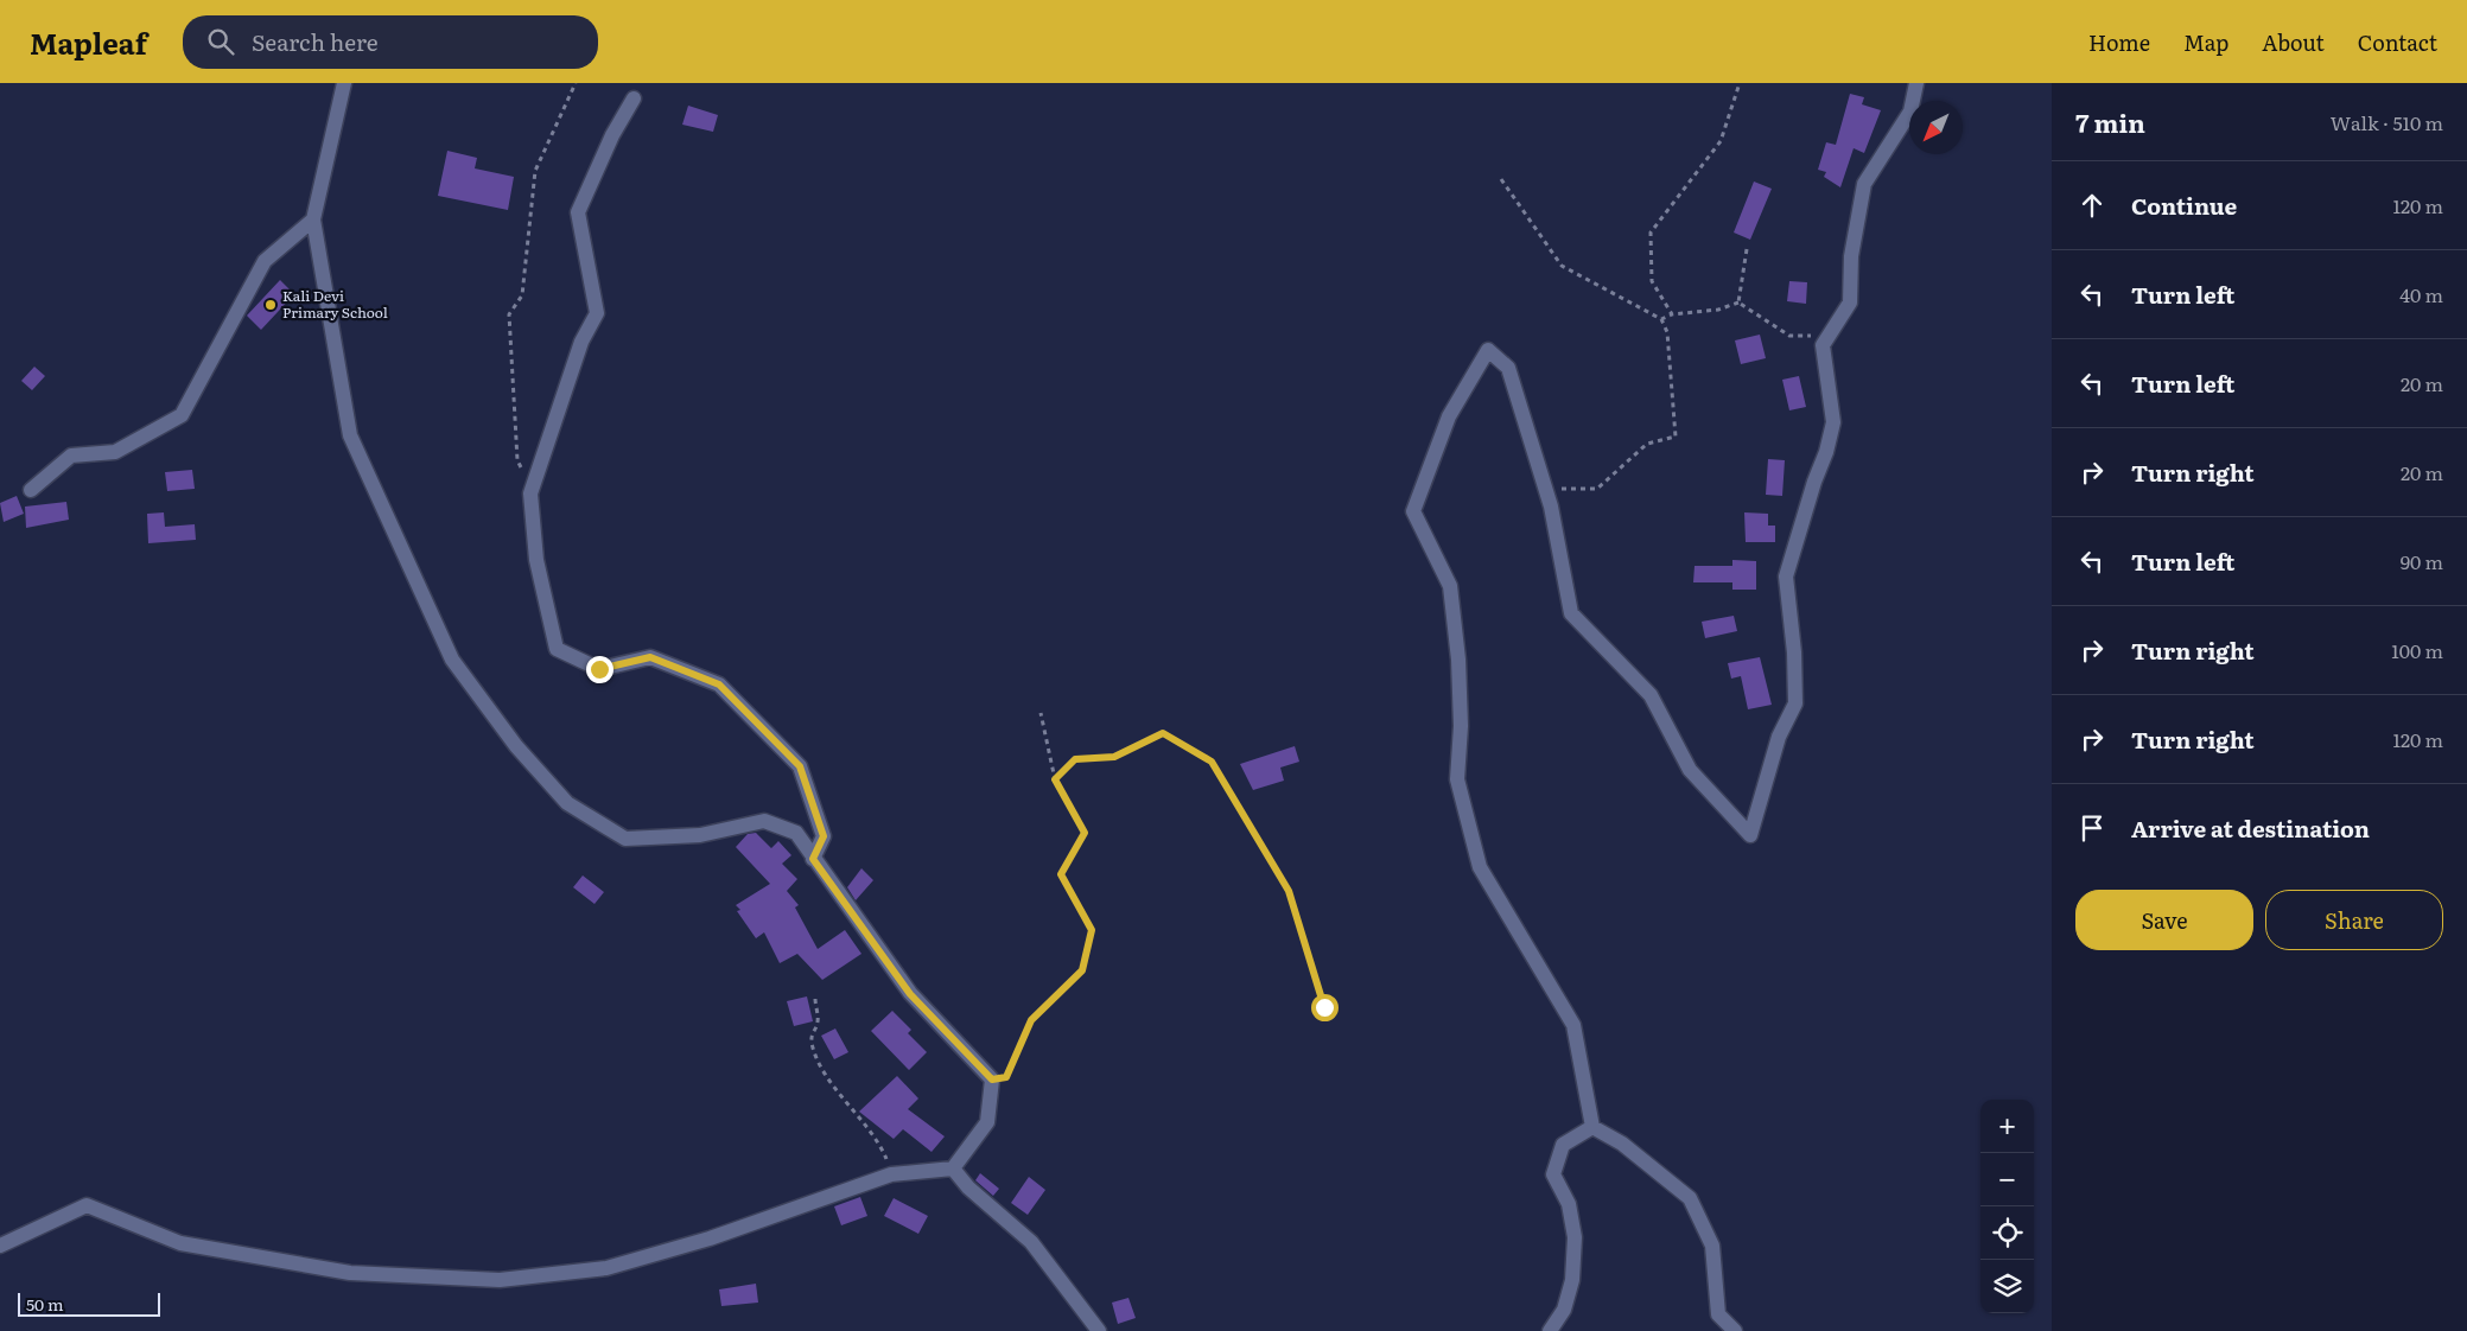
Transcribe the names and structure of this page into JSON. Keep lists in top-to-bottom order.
{
  "places": ["Kali Devi Primary School"],
  "scale_bar": "50 m",
  "north": "bottom left",
  "page": {
    "header": "Mapleaf",
    "search": "Search here",
    "nav": [
      "Home",
      "Map",
      "About",
      "Contact"
    ],
    "heading": ["7 min", "Walk · 510 m"],
    "list": [
      ["Continue", "120 m"],
      ["Turn left", "40 m"],
      ["Turn left", "20 m"],
      ["Turn right", "20 m"],
      ["Turn left", "90 m"],
      ["Turn right", "100 m"],
      ["Turn right", "120 m"],
      "Arrive at destination"
    ],
    "buttons": ["Save", "Share"],
    "map_buttons": ["+", "−"],
    "scale": "50 m"
  }
}
